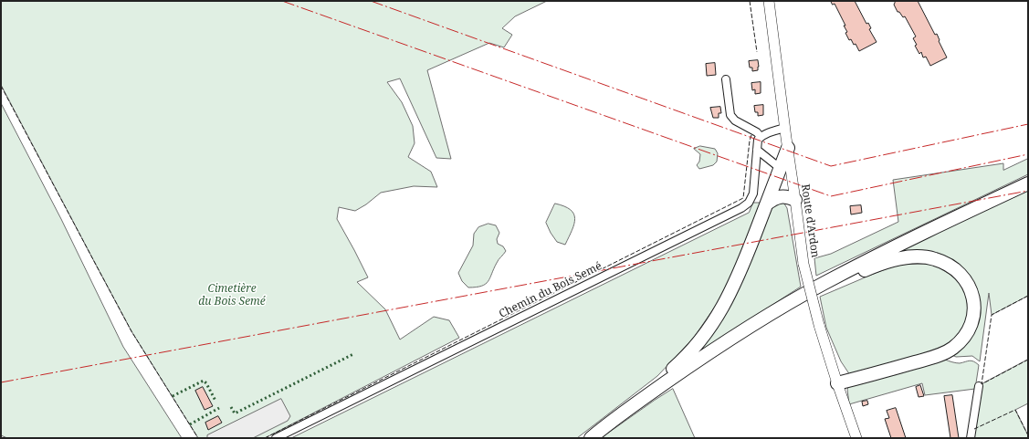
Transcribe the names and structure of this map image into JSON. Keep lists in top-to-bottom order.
{
  "streets": {
    "main road": ["Route d'Ardon"],
    "street": ["Chemin du Bois Semé"]
  },
  "parks": ["Cimetière du Bois Semé"]
}
